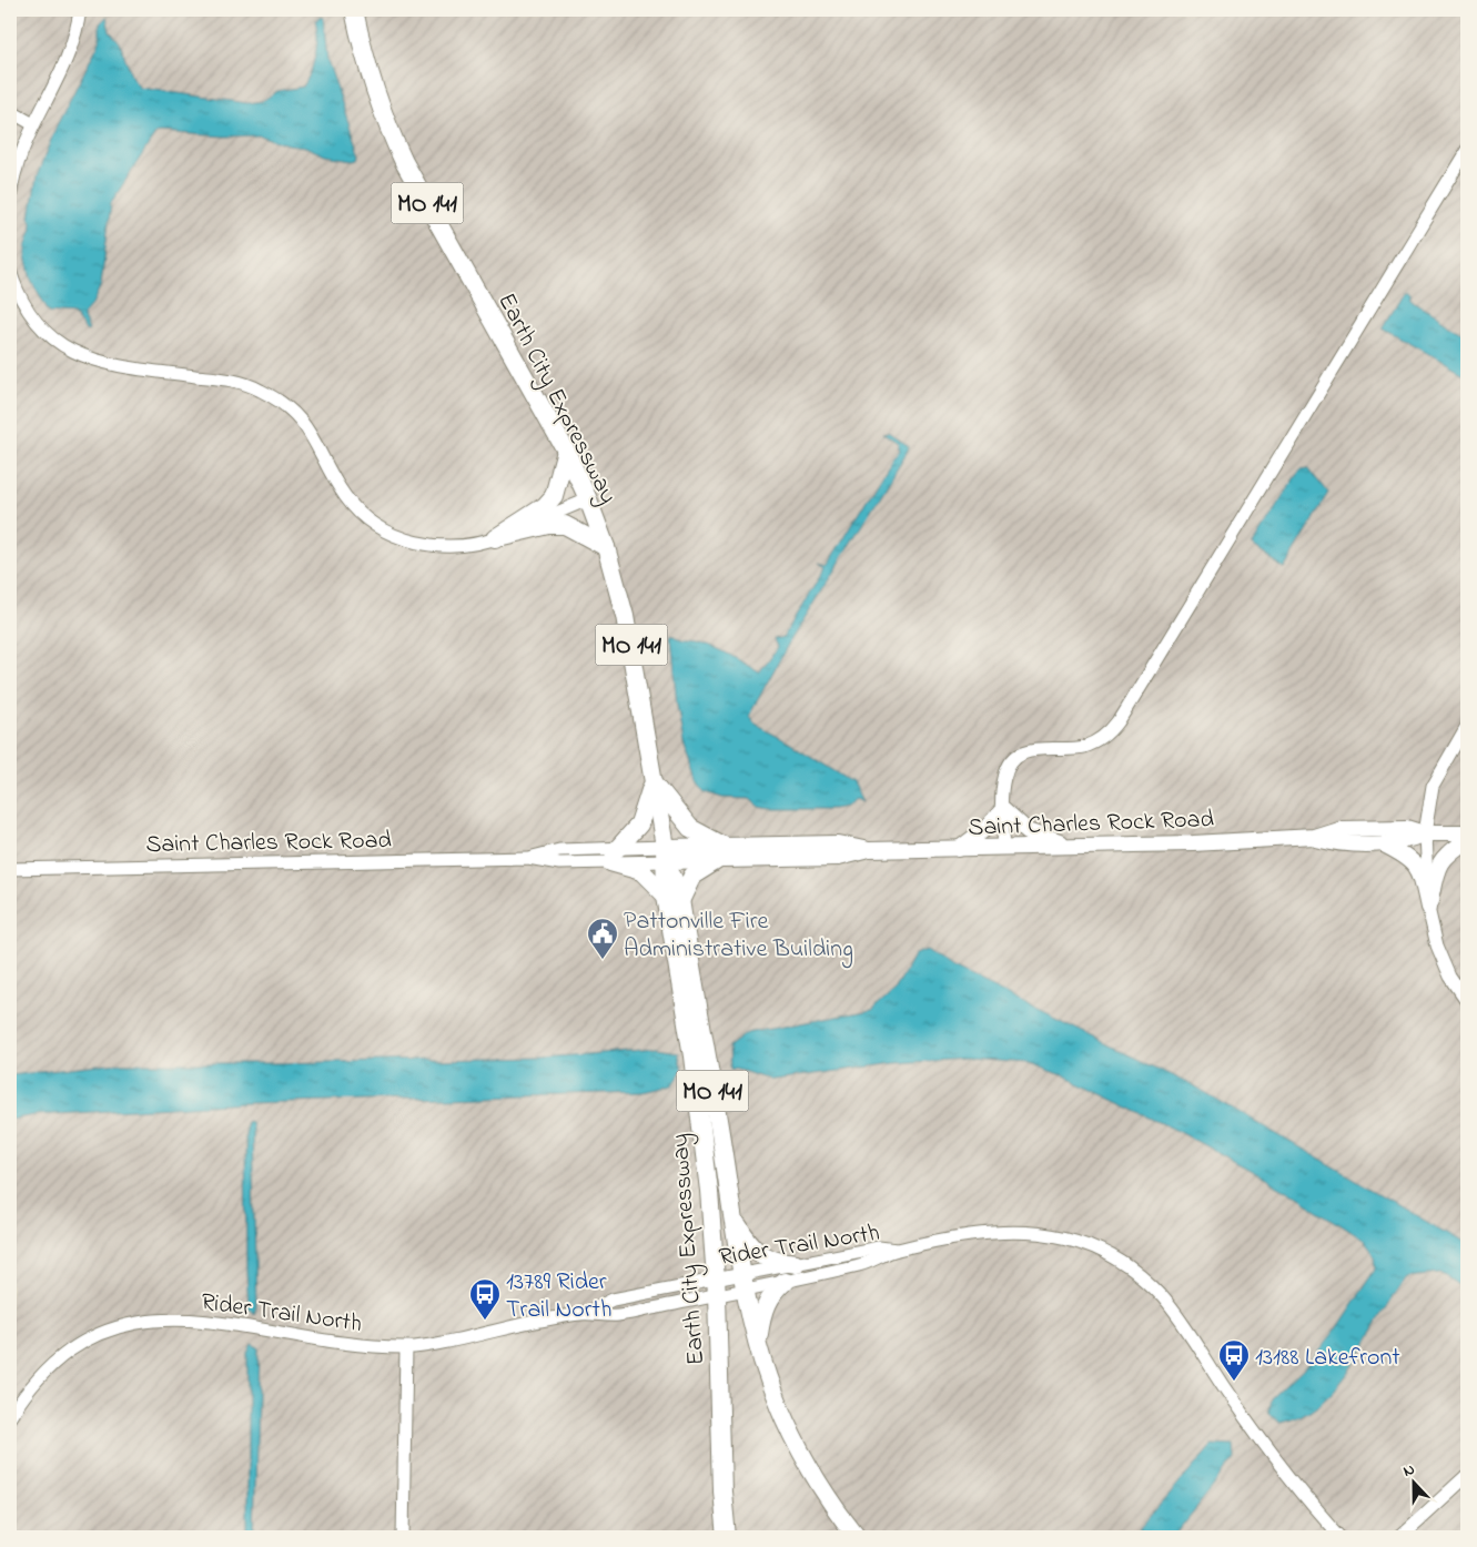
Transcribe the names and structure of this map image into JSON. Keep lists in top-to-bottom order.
{
  "streets": {
    "highway": ["MO 141", "Earth City Expressway"],
    "main road": ["Saint Charles Rock Road"],
    "street": ["Rider Trail North"]
  },
  "crossings": [
    ["Earth City Expressway", "Saint Charles Rock Road"],
    ["Earth City Expressway", "Rider Trail North"]
  ],
  "places": {
    "public building": ["Pattonville Fire Administrative Building"],
    "bus stop": ["13789 Rider Trail North", "13188 Lakefront"]
  },
  "north": "top"
}
